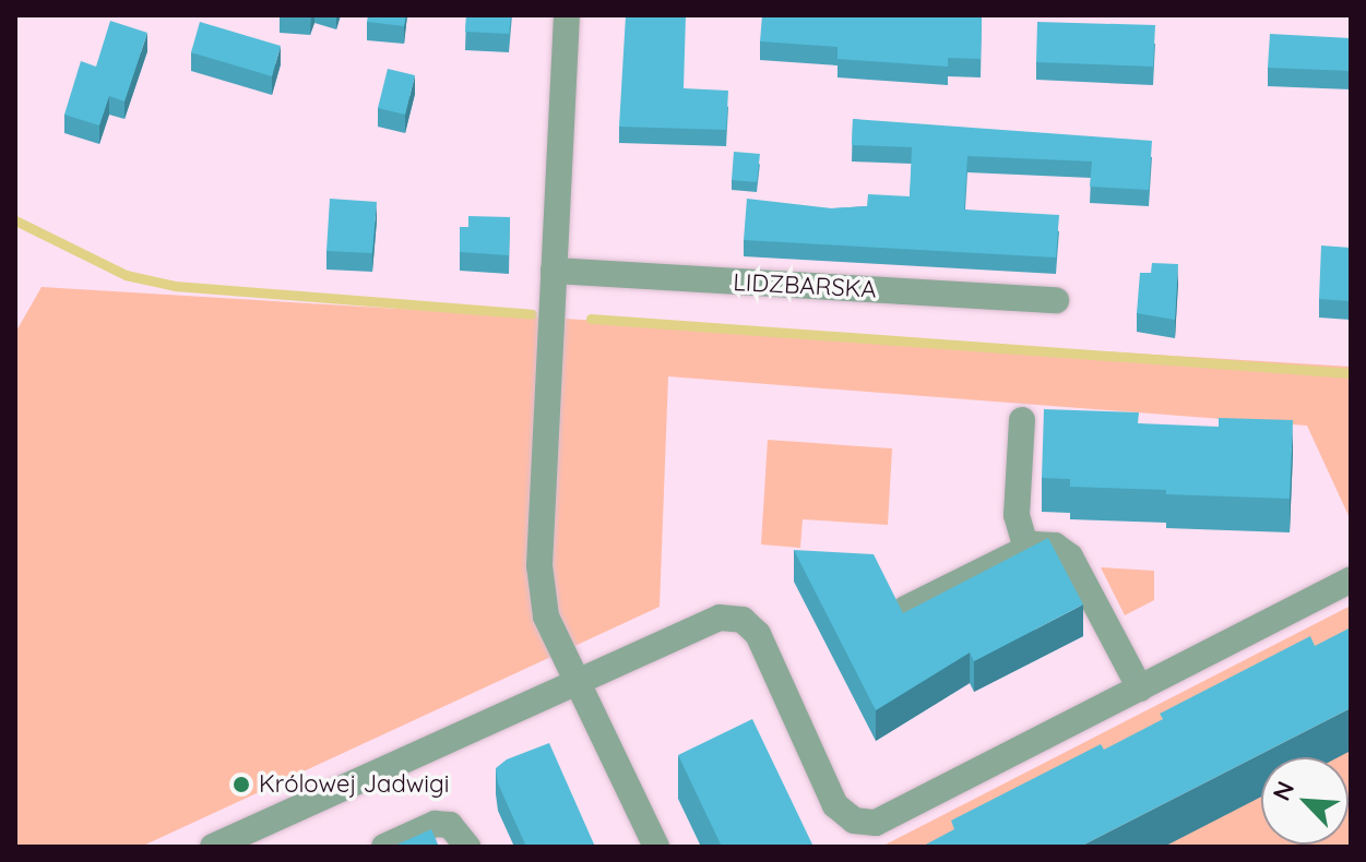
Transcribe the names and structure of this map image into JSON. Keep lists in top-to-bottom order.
{
  "streets": {
    "street": ["LIDZBARSKA"]
  },
  "places": ["Królowej Jadwigi"],
  "north": "top left"
}
